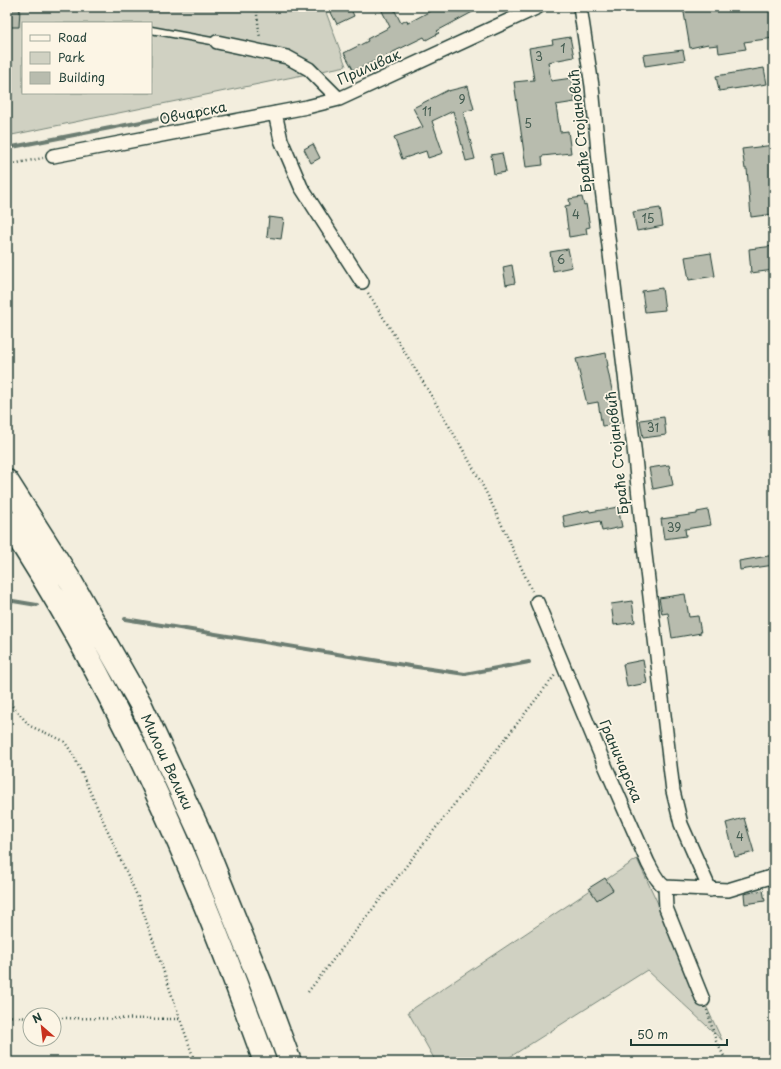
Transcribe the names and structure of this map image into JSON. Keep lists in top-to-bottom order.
{
  "streets": {
    "highway": ["Милош Велики"],
    "street": [
      "Приливак",
      "Овчарска",
      "Браће Стојановић",
      "Граничарска"
    ]
  },
  "crossings": [
    ["Приливак", "Овчарска"]
  ],
  "house_numbers": [
    "1",
    "3",
    "9",
    "11",
    "5",
    "4",
    "15",
    "6",
    "31",
    "39",
    "4"
  ],
  "legend": ["Road", "Park", "Building"],
  "scale_bar": "50 m",
  "north": "top left"
}
